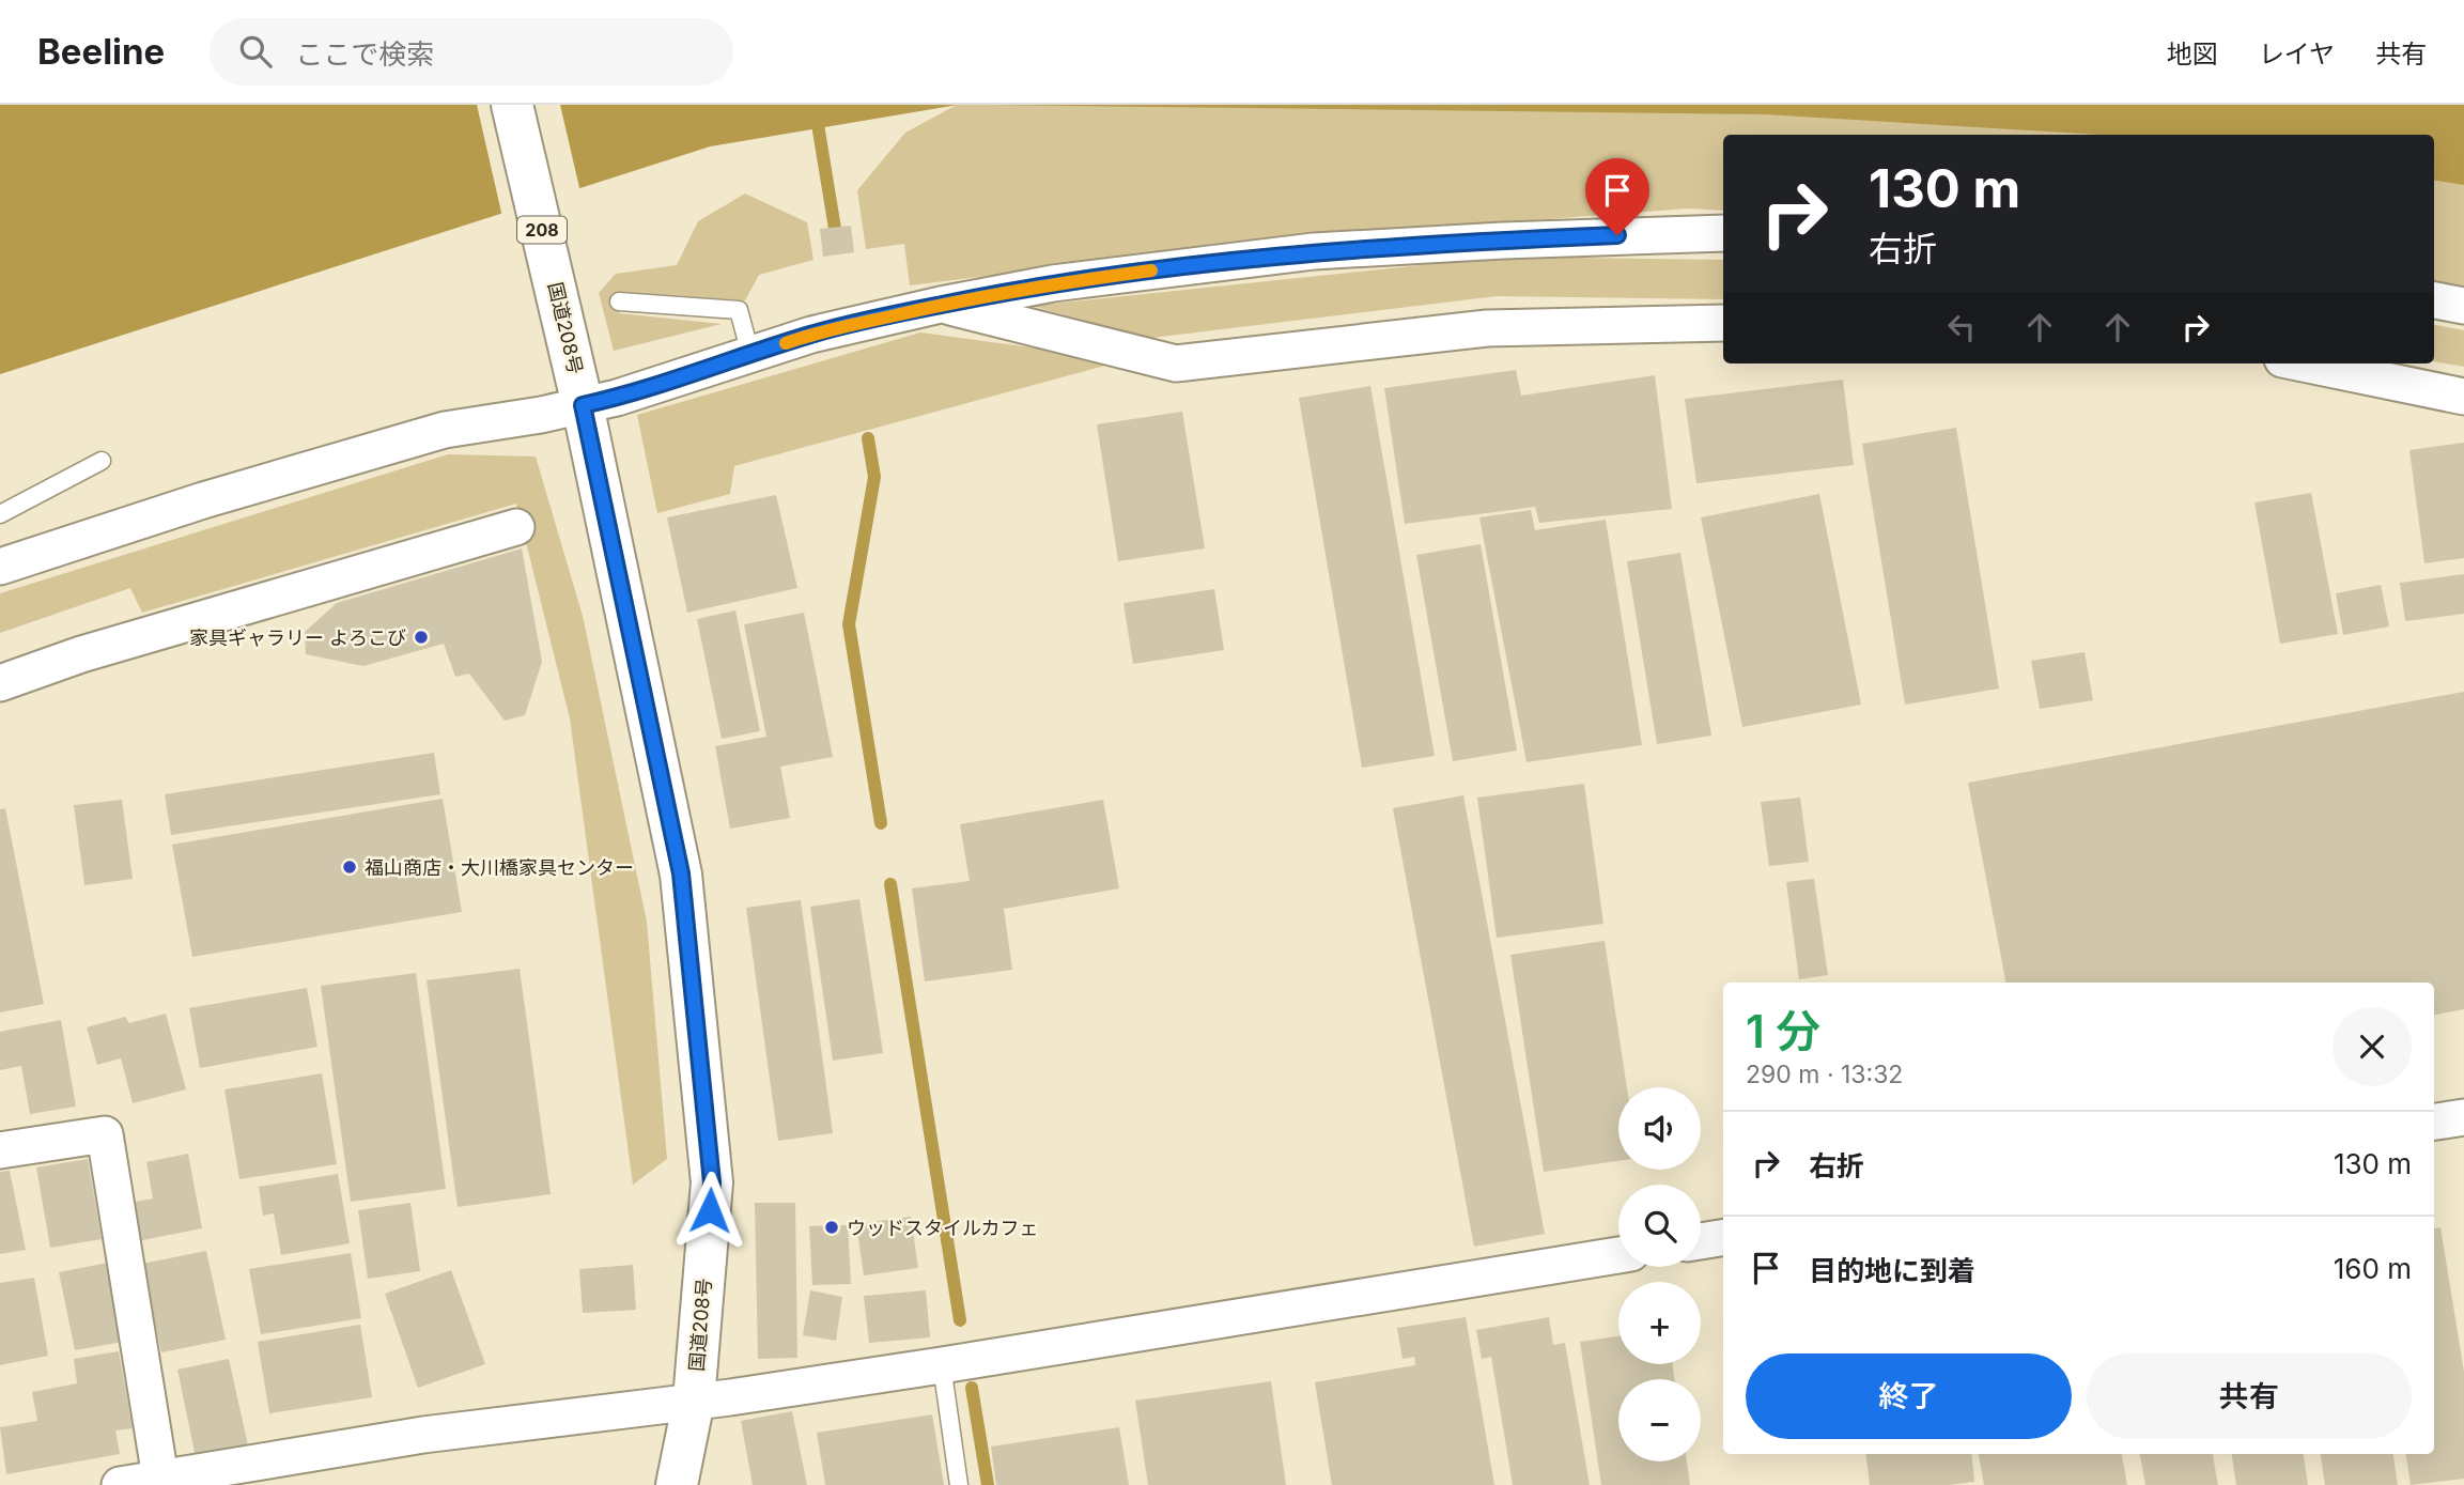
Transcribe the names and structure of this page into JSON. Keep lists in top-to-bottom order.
{
  "streets": {
    "highway": ["208", "国道208号"]
  },
  "places": ["家具ギャラリー よろこび", "福山商店・大川橋家具センター", "ウッドスタイルカフェ"],
  "page": {
    "header": "Beeline",
    "search": "ここで検索",
    "nav": ["地図", "レイヤ", "共有"],
    "turn": ["130 m", "右折"],
    "heading": ["1 分", "290 m · 13:32"],
    "map_buttons": ["+", "−"],
    "list": [
      {
        "name": "右折",
        "value": "130 m"
      },
      {
        "name": "目的地に到着",
        "value": "160 m"
      }
    ],
    "buttons": ["終了", "共有"]
  }
}
